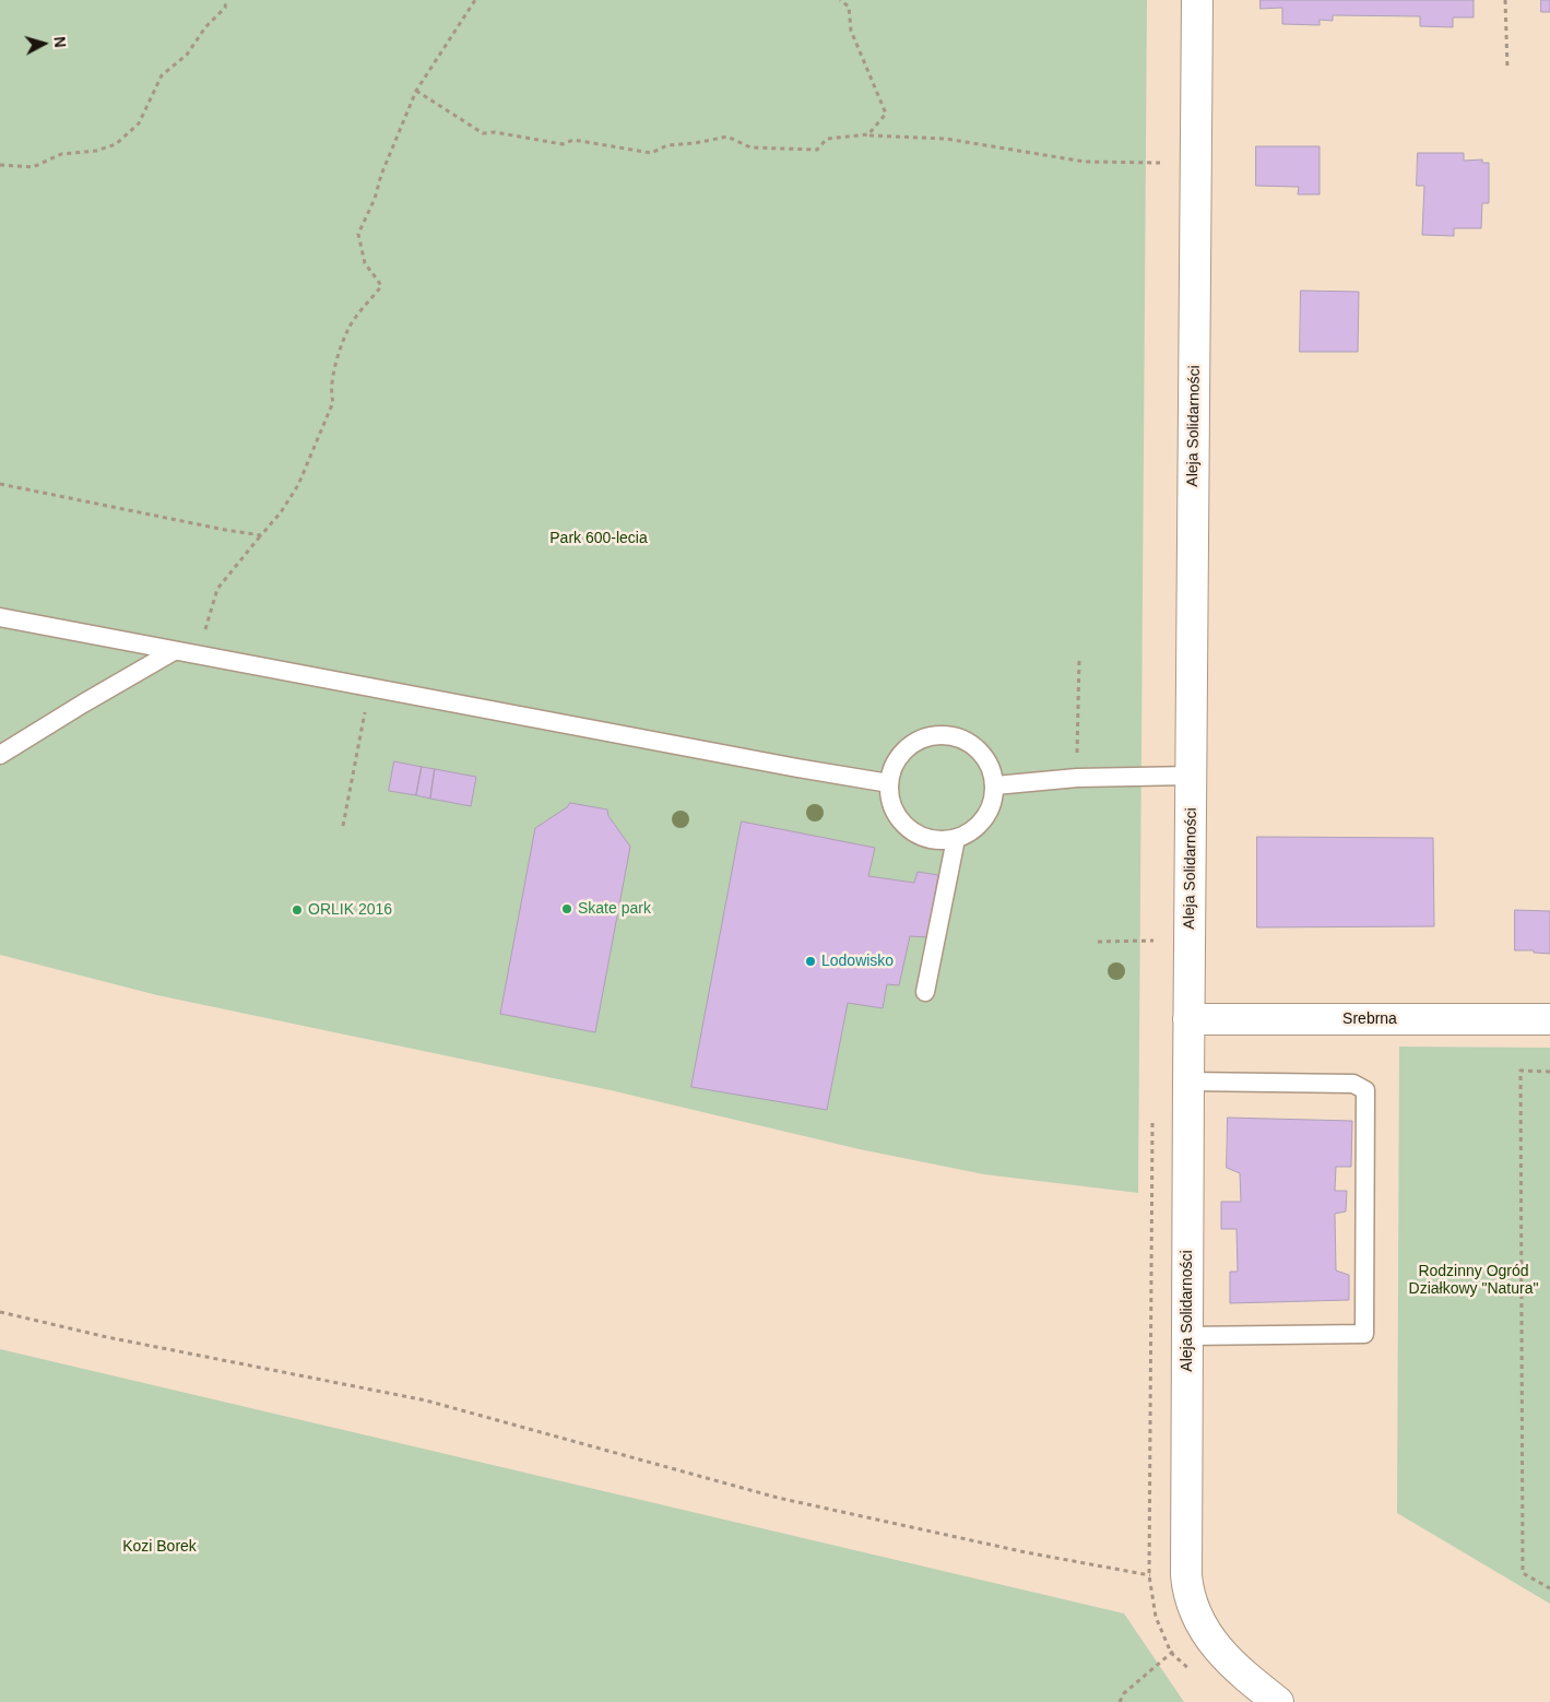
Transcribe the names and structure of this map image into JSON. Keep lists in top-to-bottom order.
{
  "streets": {
    "street": ["Aleja Solidarności", "Srebrna"]
  },
  "crossings": [
    ["Aleja Solidarności", "Srebrna"]
  ],
  "parks": ["Park 600-lecia", "Rodzinny Ogród Działkowy \"Natura\"", "Kozi Borek"],
  "places": ["Skate park", "ORLIK 2016", "Lodowisko"],
  "north": "right"
}
